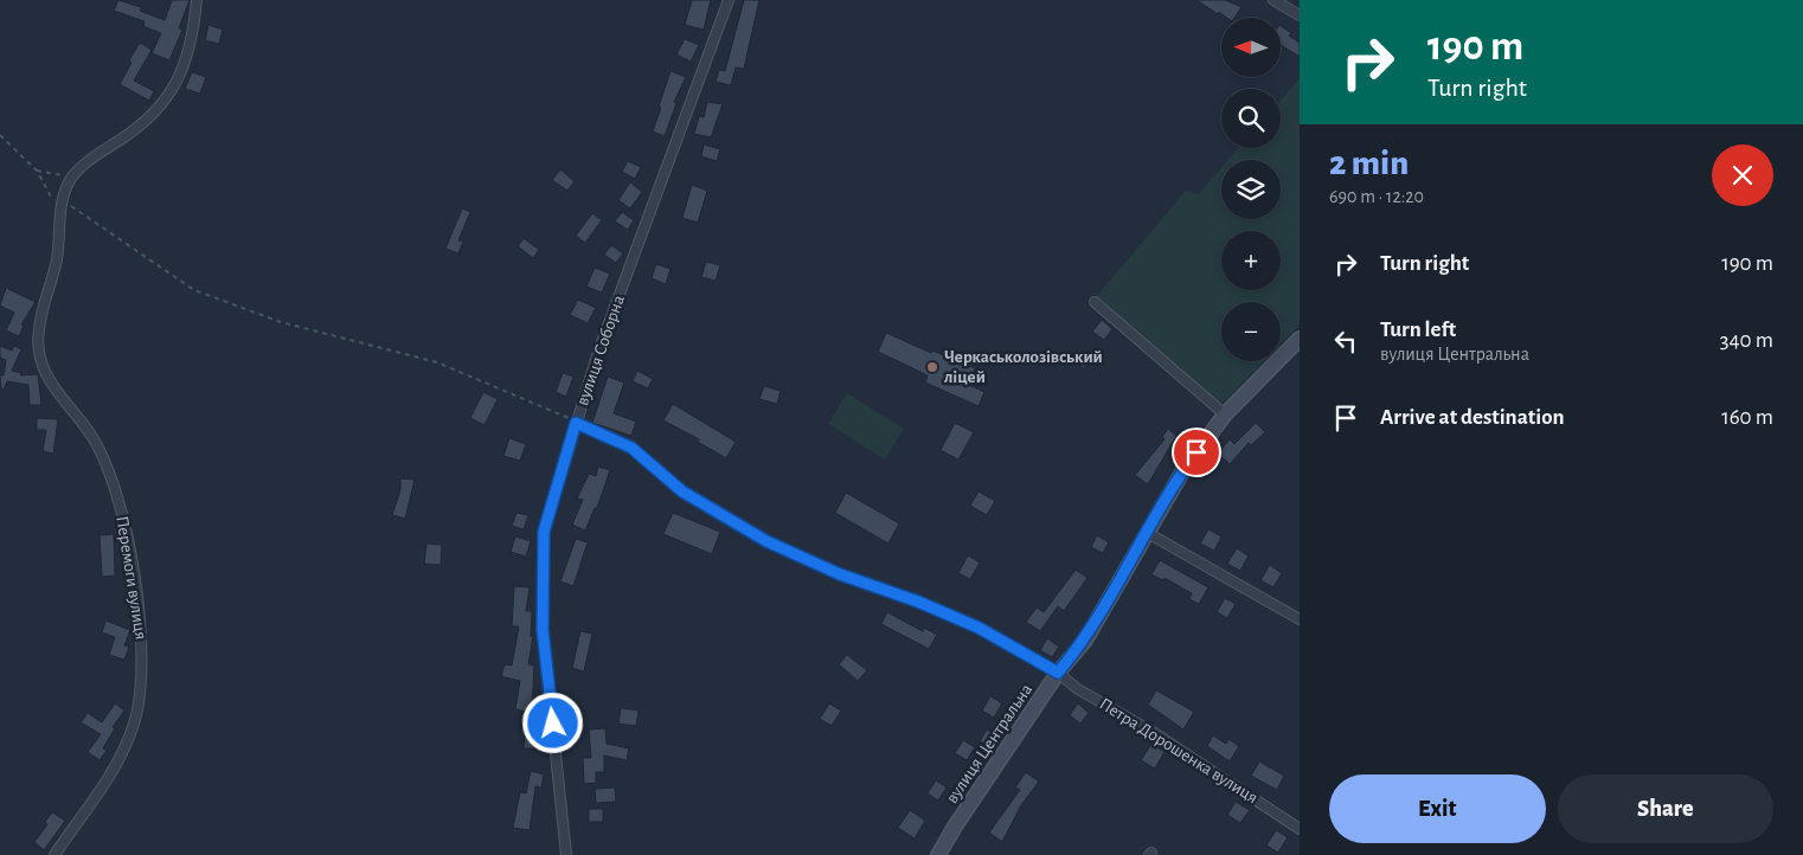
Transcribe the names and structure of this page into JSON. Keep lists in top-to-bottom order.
{
  "streets": {
    "street": [
      "вулиця Соборна",
      "Перемоги вулиця",
      "вулиця Центральна",
      "Петра Дорошенка вулиця"
    ]
  },
  "crossings": [
    ["вулиця Соборна", "Петра Дорошенка вулиця"],
    ["вулиця Центральна", "Петра Дорошенка вулиця"]
  ],
  "places": ["Черкаськолозівський ліцей"],
  "north": "left",
  "page": {
    "turn": ["190 m", "Turn right"],
    "map_buttons": ["+", "−"],
    "heading": ["2 min", "690 m · 12:20"],
    "list": [
      {
        "name": "Turn right",
        "value": "190 m"
      },
      {
        "name": "Turn left",
        "note": "вулиця Центральна",
        "value": "340 m"
      },
      {
        "name": "Arrive at destination",
        "value": "160 m"
      }
    ],
    "buttons": ["Exit", "Share"]
  }
}
